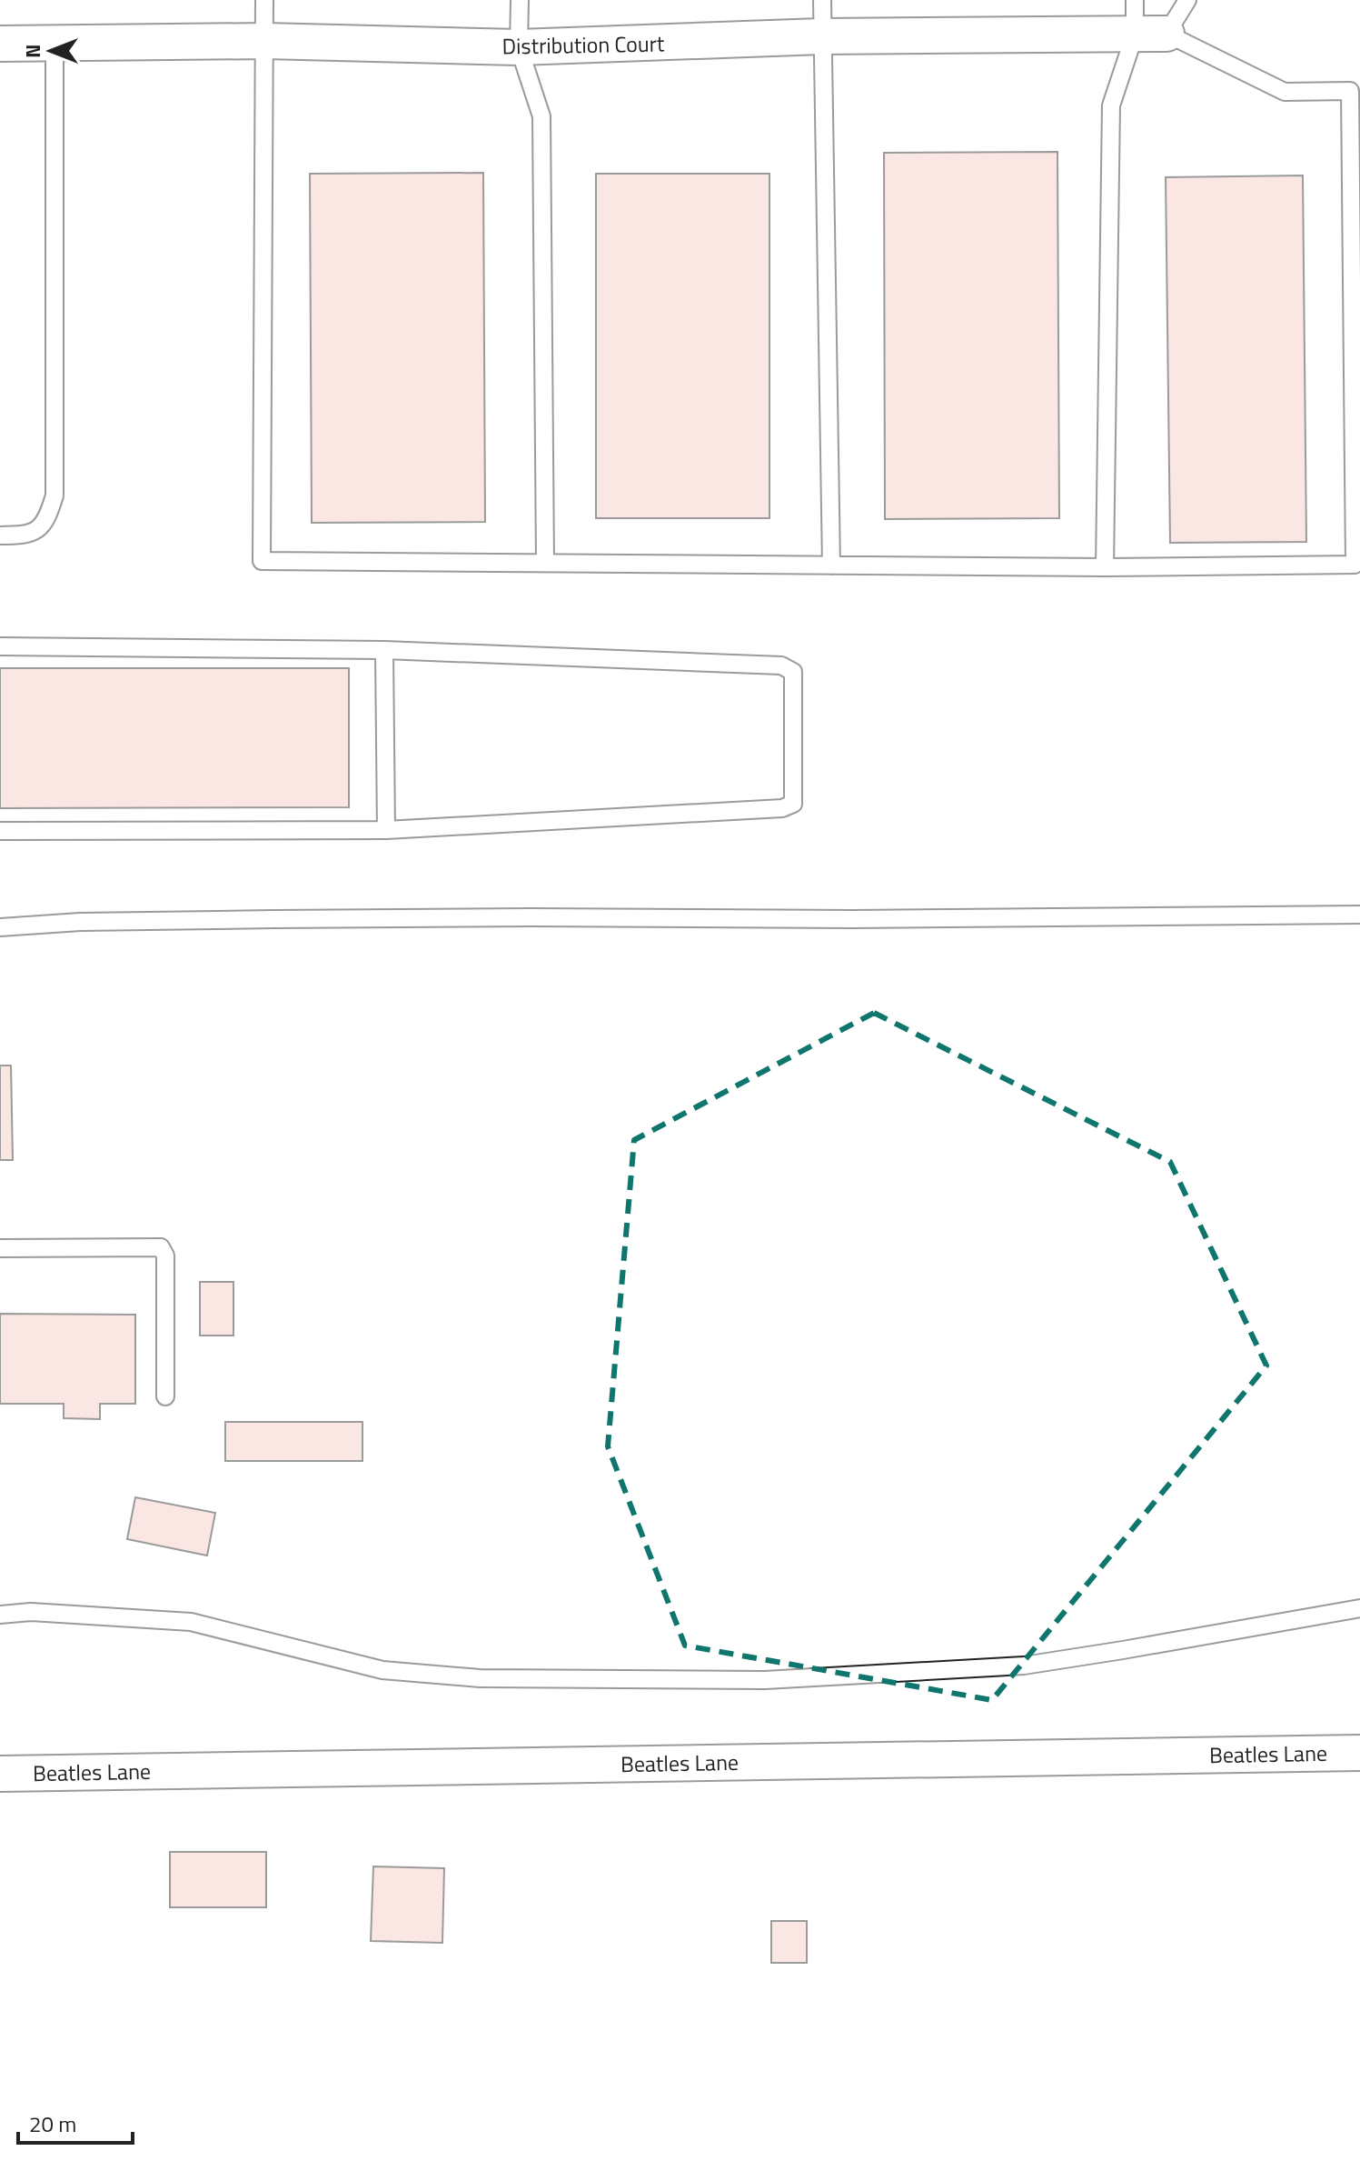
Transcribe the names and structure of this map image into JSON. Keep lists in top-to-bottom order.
{
  "streets": {
    "street": ["Distribution Court", "Beatles Lane"]
  },
  "scale_bar": "20 m",
  "north": "left"
}
